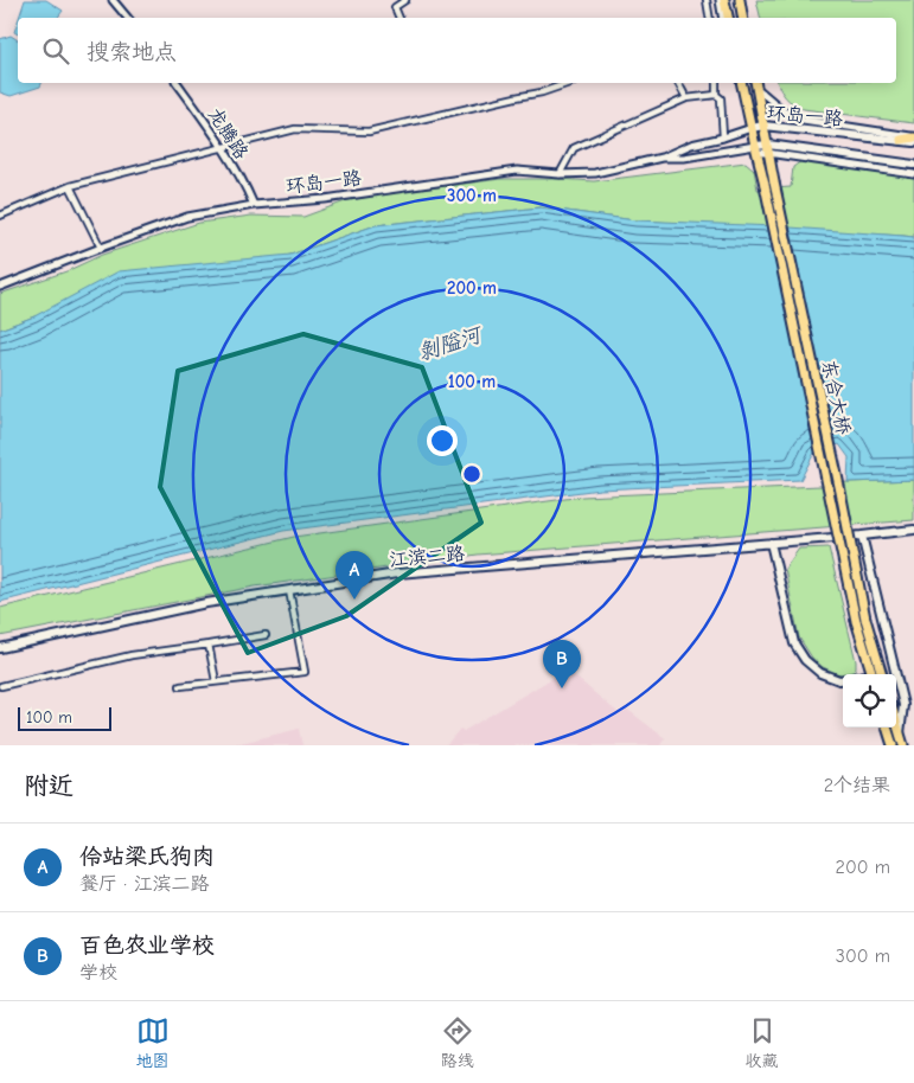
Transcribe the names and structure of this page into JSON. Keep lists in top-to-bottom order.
{
  "streets": {
    "main road": ["环岛一路", "东合大桥", "江滨二路"],
    "street": ["龙腾路"]
  },
  "crossings": [
    ["环岛一路", "龙腾路"]
  ],
  "water": ["剥隘河"],
  "scale_bar": "100 m",
  "page": {
    "search": "搜索地点",
    "pins": ["A", "B"],
    "scale": "100 m",
    "heading": ["附近", "2个结果"],
    "list": [
      {
        "mark": "A",
        "name": "伶站梁氏狗肉",
        "note": "餐厅 · 江滨二路",
        "value": "200 m"
      },
      {
        "mark": "B",
        "name": "百色农业学校",
        "note": "学校",
        "value": "300 m"
      }
    ],
    "nav": ["地图", "路线", "收藏"]
  },
  "rings": ["300 m", "200 m", "100 m"]
}
